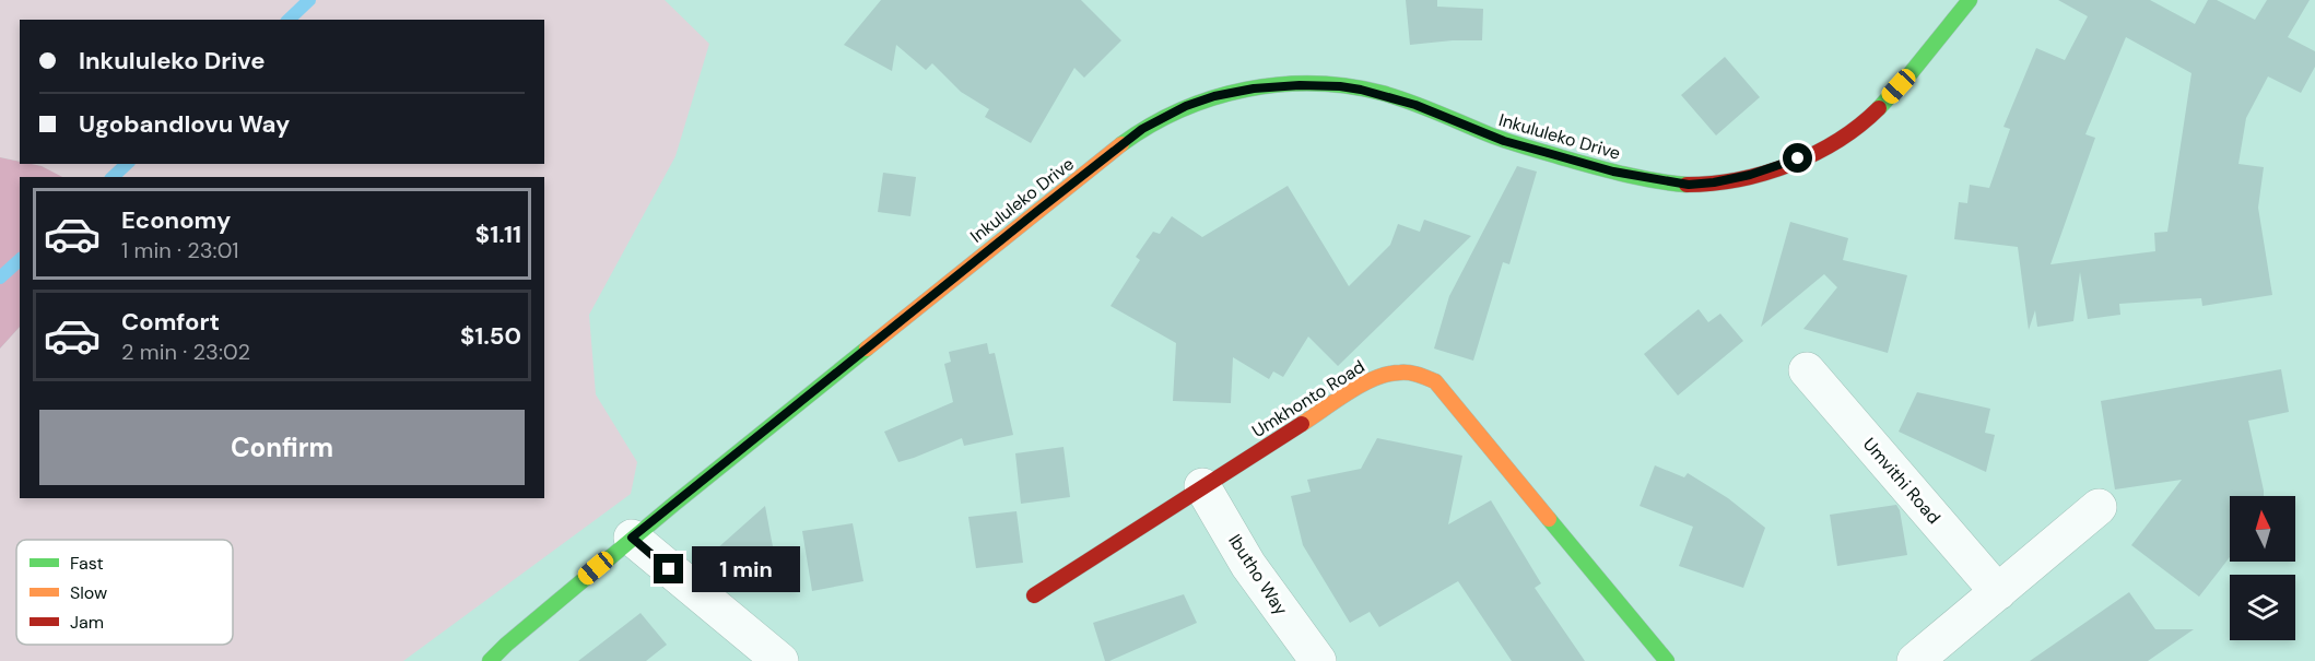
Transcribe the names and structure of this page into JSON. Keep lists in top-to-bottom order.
{
  "streets": {
    "street": [
      "Inkululeko Drive",
      "Umkhonto Road",
      "Umvithi Road",
      "Ibutho Way"
    ]
  },
  "crossings": [
    ["Umkhonto Road", "Ibutho Way"]
  ],
  "legend": ["Fast", "Slow", "Jam"],
  "north": "top",
  "page": {
    "banner": ["Inkululeko Drive", "Ugobandlovu Way"],
    "list": [
      {
        "name": "Economy",
        "note": "1 min · 23:01",
        "value": "$1.11"
      },
      {
        "name": "Comfort",
        "note": "2 min · 23:02",
        "value": "$1.50"
      }
    ],
    "buttons": "Confirm",
    "bubble": "1 min"
  }
}
